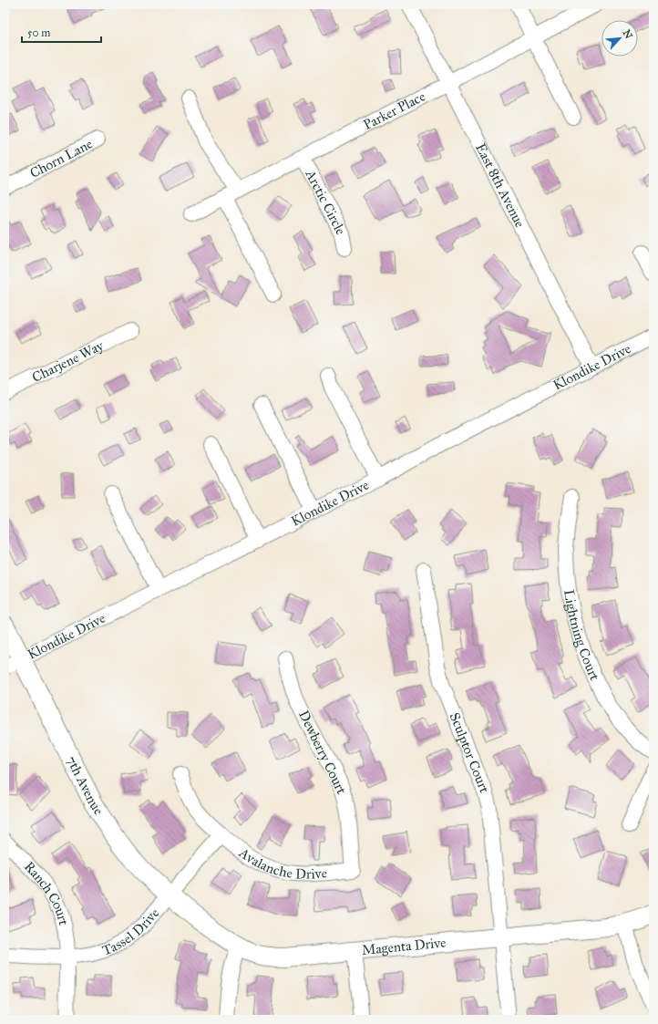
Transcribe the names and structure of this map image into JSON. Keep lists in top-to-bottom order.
{
  "streets": {
    "main road": ["7th Avenue", "Magenta Drive"],
    "street": [
      "Parker Place",
      "Chorn Lane",
      "East 8th Avenue",
      "Arctic Circle",
      "Charjene Way",
      "Klondike Drive",
      "Lightning Court",
      "Dewberry Court",
      "Sculptor Court",
      "Avalanche Drive",
      "Ranch Court",
      "Tassel Drive"
    ]
  },
  "crossings": [
    ["Parker Place", "East 8th Avenue"],
    ["Parker Place", "Arctic Circle"],
    ["East 8th Avenue", "Klondike Drive"],
    ["Klondike Drive", "7th Avenue"],
    ["Dewberry Court", "Avalanche Drive"],
    ["Sculptor Court", "Magenta Drive"],
    ["7th Avenue", "Tassel Drive"],
    ["7th Avenue", "Magenta Drive"],
    ["Avalanche Drive", "Tassel Drive"],
    ["Ranch Court", "Tassel Drive"],
    ["Tassel Drive", "Magenta Drive"]
  ],
  "scale_bar": "50 m",
  "north": "top right"
}
